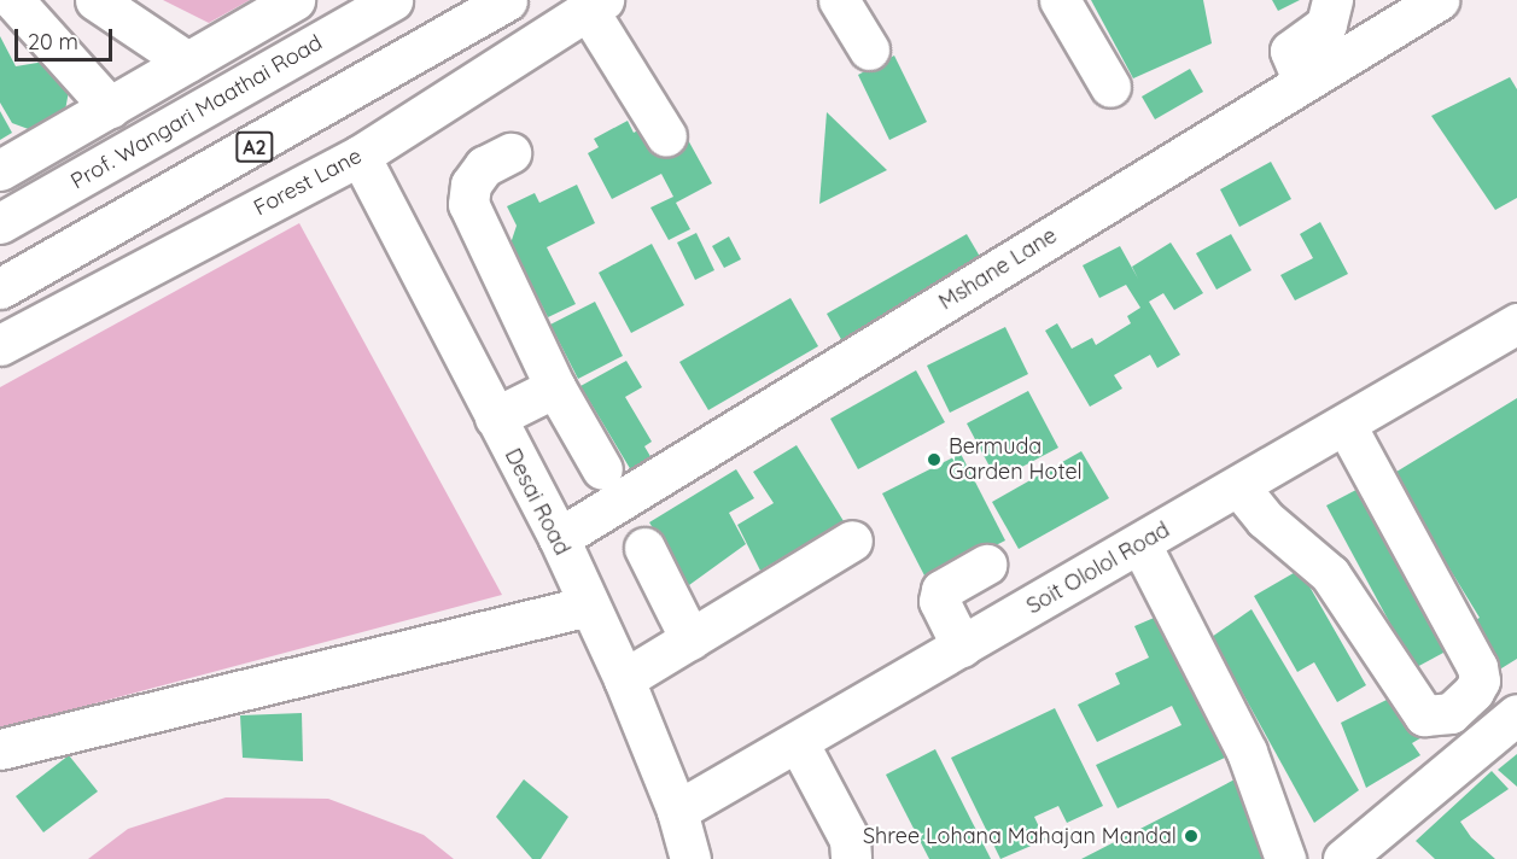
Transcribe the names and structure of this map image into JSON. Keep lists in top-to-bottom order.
{
  "streets": {
    "street": [
      "Prof. Wangari Maathai Road",
      "A2",
      "Forest Lane",
      "Mshane Lane",
      "Desai Road",
      "Soit Ololol Road"
    ]
  },
  "crossings": [
    ["Forest Lane", "Desai Road"],
    ["Mshane Lane", "Desai Road"],
    ["Desai Road", "Soit Ololol Road"]
  ],
  "places": ["Bermuda Garden Hotel", "Shree Lohana Mahajan Mandal"],
  "scale_bar": "20 m"
}
